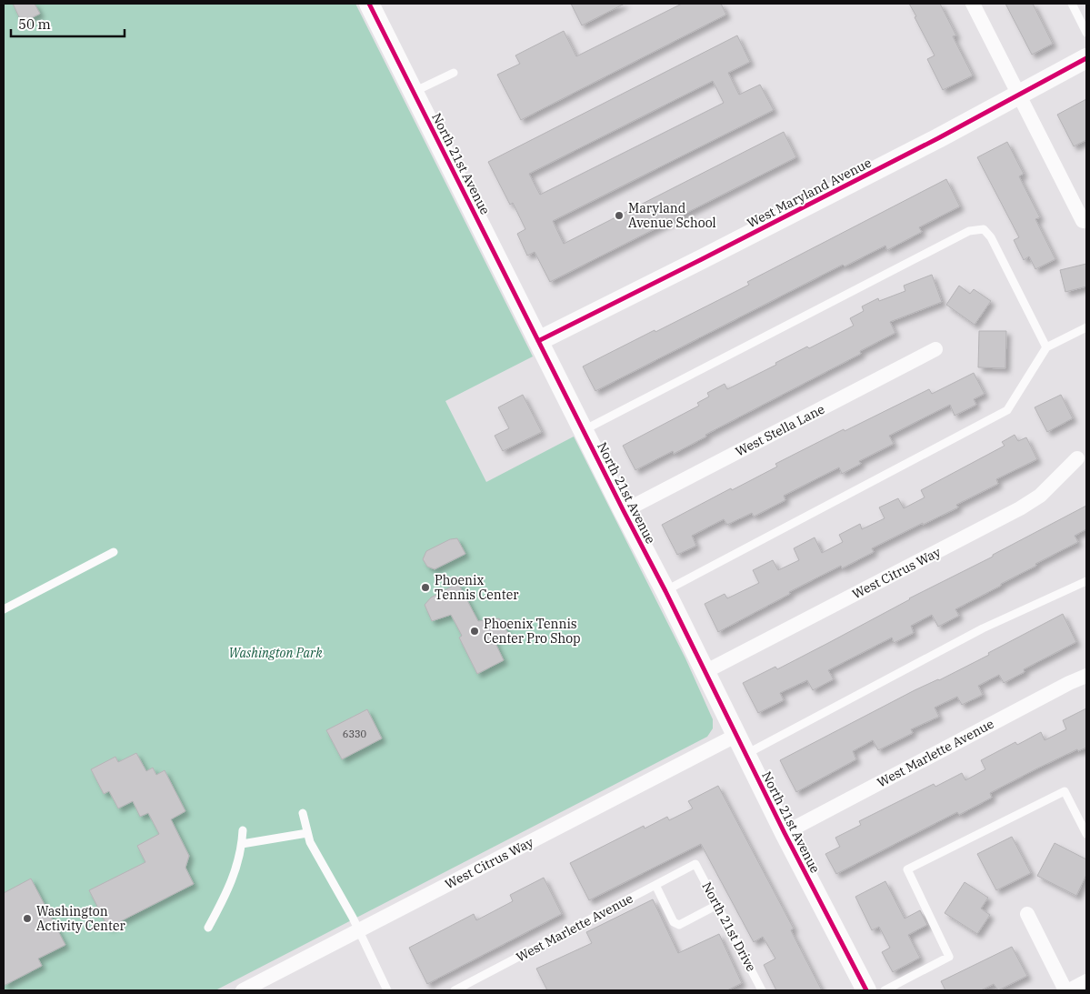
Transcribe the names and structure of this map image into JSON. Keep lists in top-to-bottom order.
{
  "streets": {
    "street": [
      "North 21st Avenue",
      "West Maryland Avenue",
      "West Stella Lane",
      "West Citrus Way",
      "West Marlette Avenue"
    ],
    "lane": ["North 21st Drive"]
  },
  "crossings": [
    ["North 21st Avenue", "West Maryland Avenue"],
    ["North 21st Avenue", "West Stella Lane"],
    ["North 21st Avenue", "West Citrus Way"],
    ["North 21st Avenue", "West Marlette Avenue"],
    ["West Marlette Avenue", "North 21st Drive"]
  ],
  "parks": ["Washington Park"],
  "places": [
    "Maryland Avenue School",
    "Phoenix Tennis Center",
    "Phoenix Tennis Center Pro Shop",
    "Washington Activity Center"
  ],
  "house_numbers": ["6330"],
  "scale_bar": "50 m"
}
